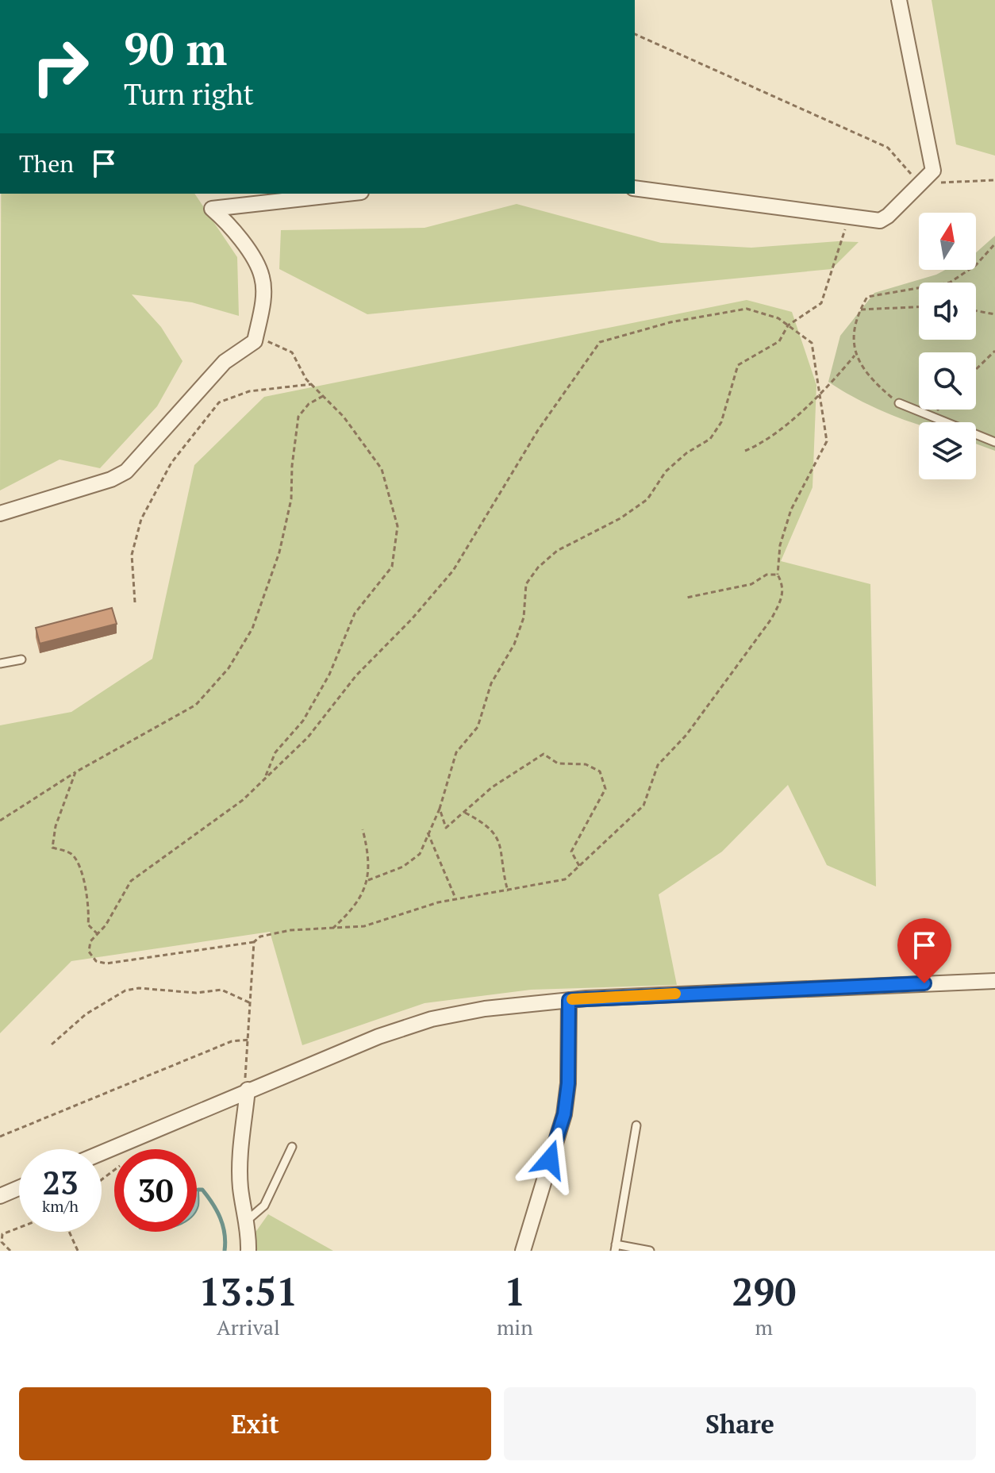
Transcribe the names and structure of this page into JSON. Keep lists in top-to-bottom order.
{
  "north": "top",
  "page": {
    "turn": ["90 m", "Turn right"],
    "then": "Then",
    "speed": "23 km/h",
    "limit": "30",
    "eta": [
      "13:51",
      "Arrival",
      "1",
      "min",
      "290",
      "m"
    ],
    "buttons": ["Exit", "Share"]
  }
}
